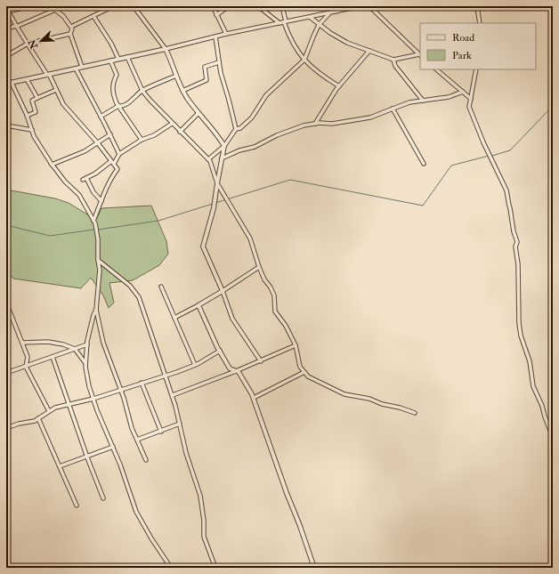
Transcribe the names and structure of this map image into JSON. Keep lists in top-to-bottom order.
{
  "legend": ["Road", "Park"],
  "north": "bottom left"
}
